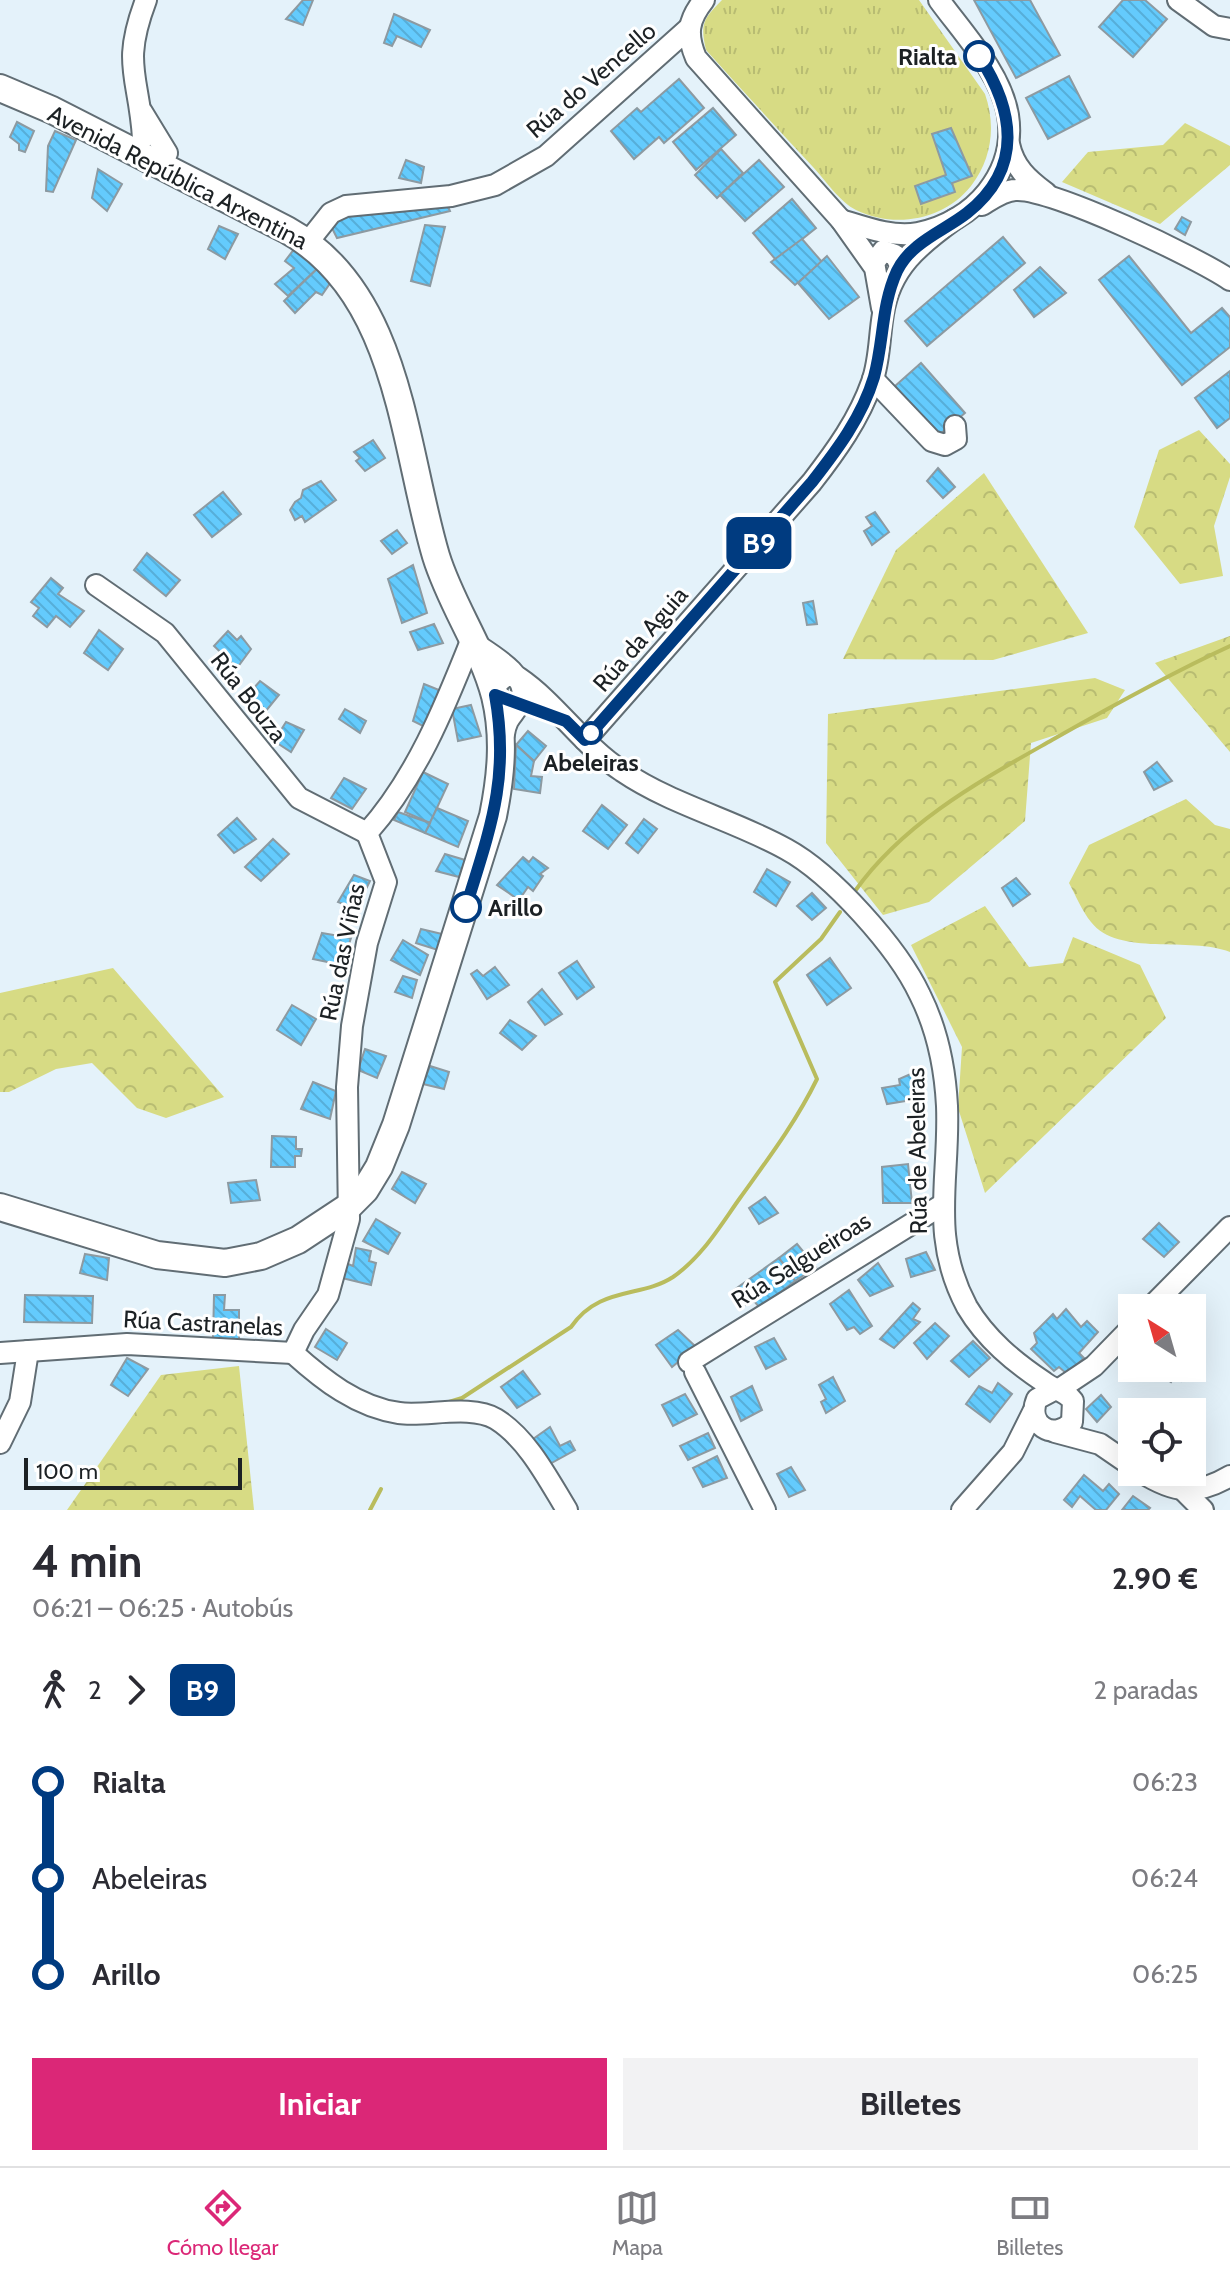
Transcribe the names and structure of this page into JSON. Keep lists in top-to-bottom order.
{
  "streets": {
    "main road": ["Avenida República Arxentina"],
    "street": [
      "Rúa do Vencello",
      "Rúa da Aguia",
      "Rúa Bouza",
      "Rúa das Viñas",
      "Rúa de Abeleiras",
      "Rúa Salgueiroas",
      "Rúa Castranelas"
    ]
  },
  "crossings": [
    ["Rúa do Vencello", "Avenida República Arxentina"],
    ["Rúa do Vencello", "Rúa da Aguia"],
    ["Avenida República Arxentina", "Rúa das Viñas"],
    ["Avenida República Arxentina", "Rúa de Abeleiras"],
    ["Avenida República Arxentina", "Rúa Castranelas"],
    ["Rúa da Aguia", "Rúa de Abeleiras"],
    ["Rúa Bouza", "Rúa das Viñas"],
    ["Rúa das Viñas", "Rúa Castranelas"],
    ["Rúa de Abeleiras", "Rúa Salgueiroas"]
  ],
  "places": ["Rialta", "Abeleiras", "Arillo"],
  "lines": ["bus line B9"],
  "scale_bar": "100 m",
  "north": "top left",
  "page": {
    "on_map": "B9",
    "scale": "100 m",
    "heading": ["4 min", "06:21 – 06:25 · Autobús", "2.90 €"],
    "legs": ["2", "B9", "2 paradas"],
    "list": [
      {
        "name": "Rialta",
        "value": "06:23"
      },
      {
        "name": "Abeleiras",
        "value": "06:24"
      },
      {
        "name": "Arillo",
        "value": "06:25"
      }
    ],
    "buttons": ["Iniciar", "Billetes"],
    "tabs": ["Cómo llegar", "Mapa", "Billetes"]
  }
}
